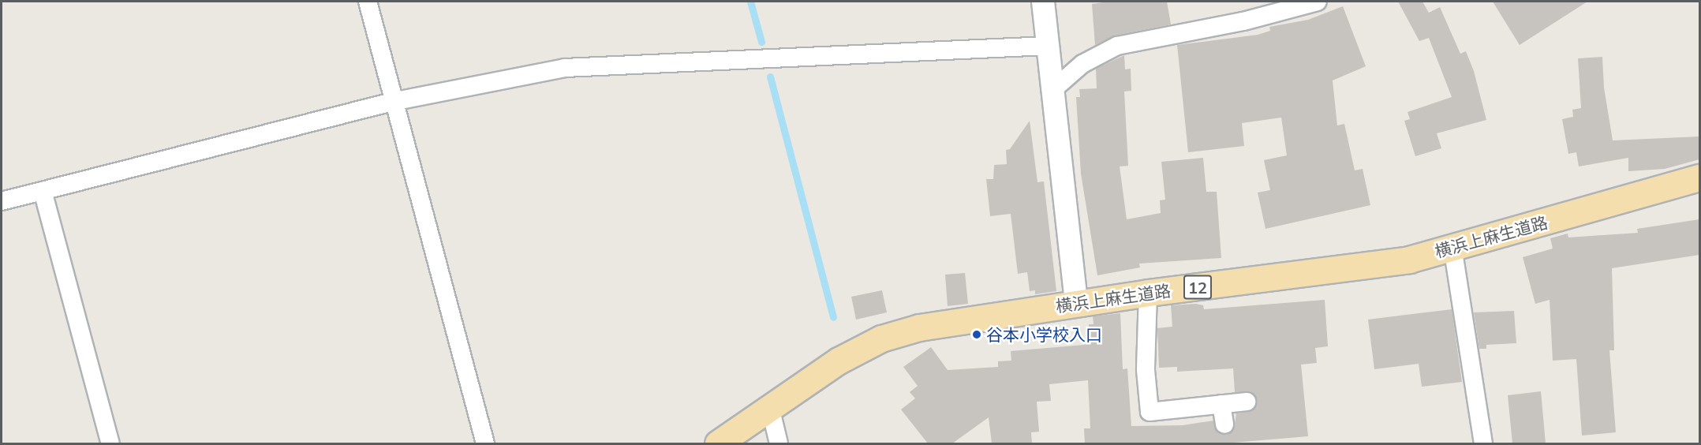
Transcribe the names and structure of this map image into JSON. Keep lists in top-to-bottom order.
{
  "streets": {
    "main road": ["横浜上麻生道路", "12"]
  },
  "places": ["谷本小学校入口"]
}
